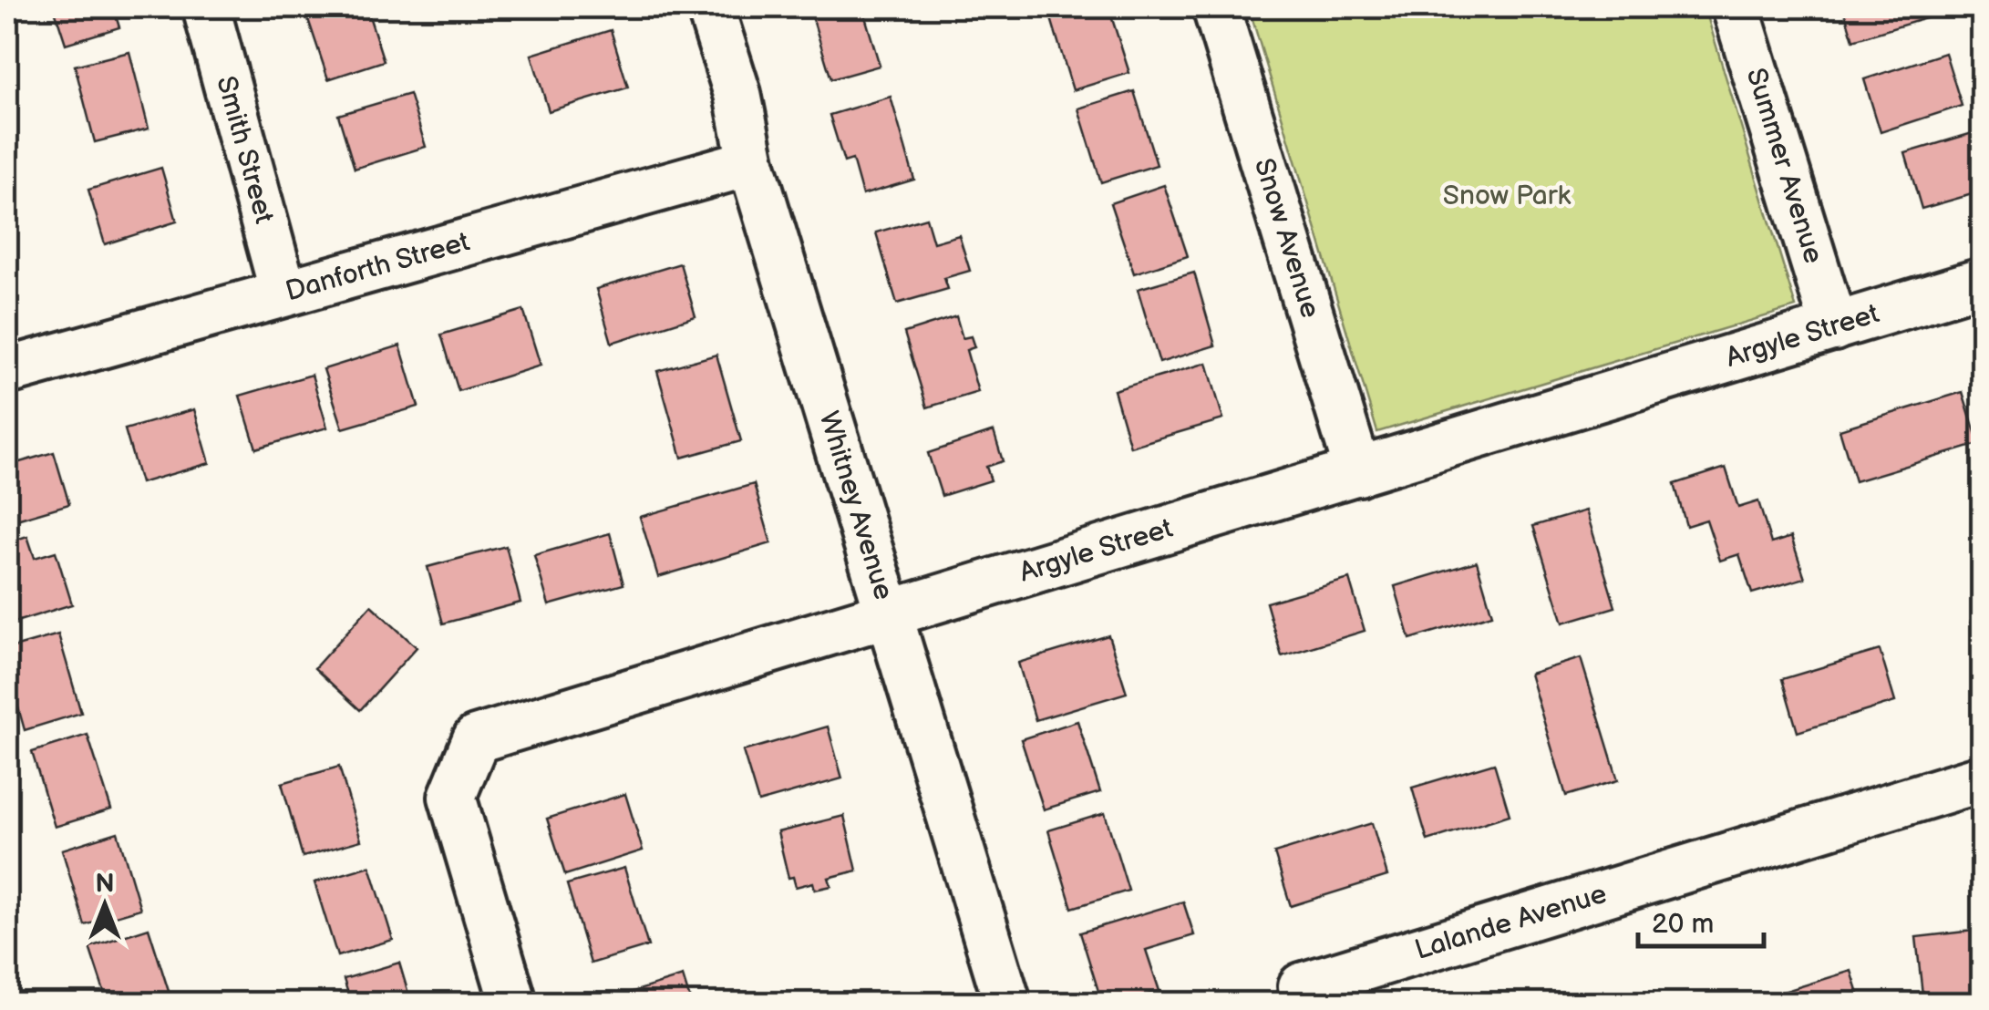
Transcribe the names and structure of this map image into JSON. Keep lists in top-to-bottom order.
{
  "streets": {
    "street": [
      "Smith Street",
      "Summer Avenue",
      "Snow Avenue",
      "Danforth Street",
      "Argyle Street",
      "Whitney Avenue",
      "Lalande Avenue"
    ]
  },
  "crossings": [
    ["Smith Street", "Danforth Street"],
    ["Summer Avenue", "Argyle Street"],
    ["Snow Avenue", "Argyle Street"],
    ["Danforth Street", "Whitney Avenue"],
    ["Argyle Street", "Whitney Avenue"]
  ],
  "parks": ["Snow Park"],
  "scale_bar": "20 m",
  "north": "top"
}
